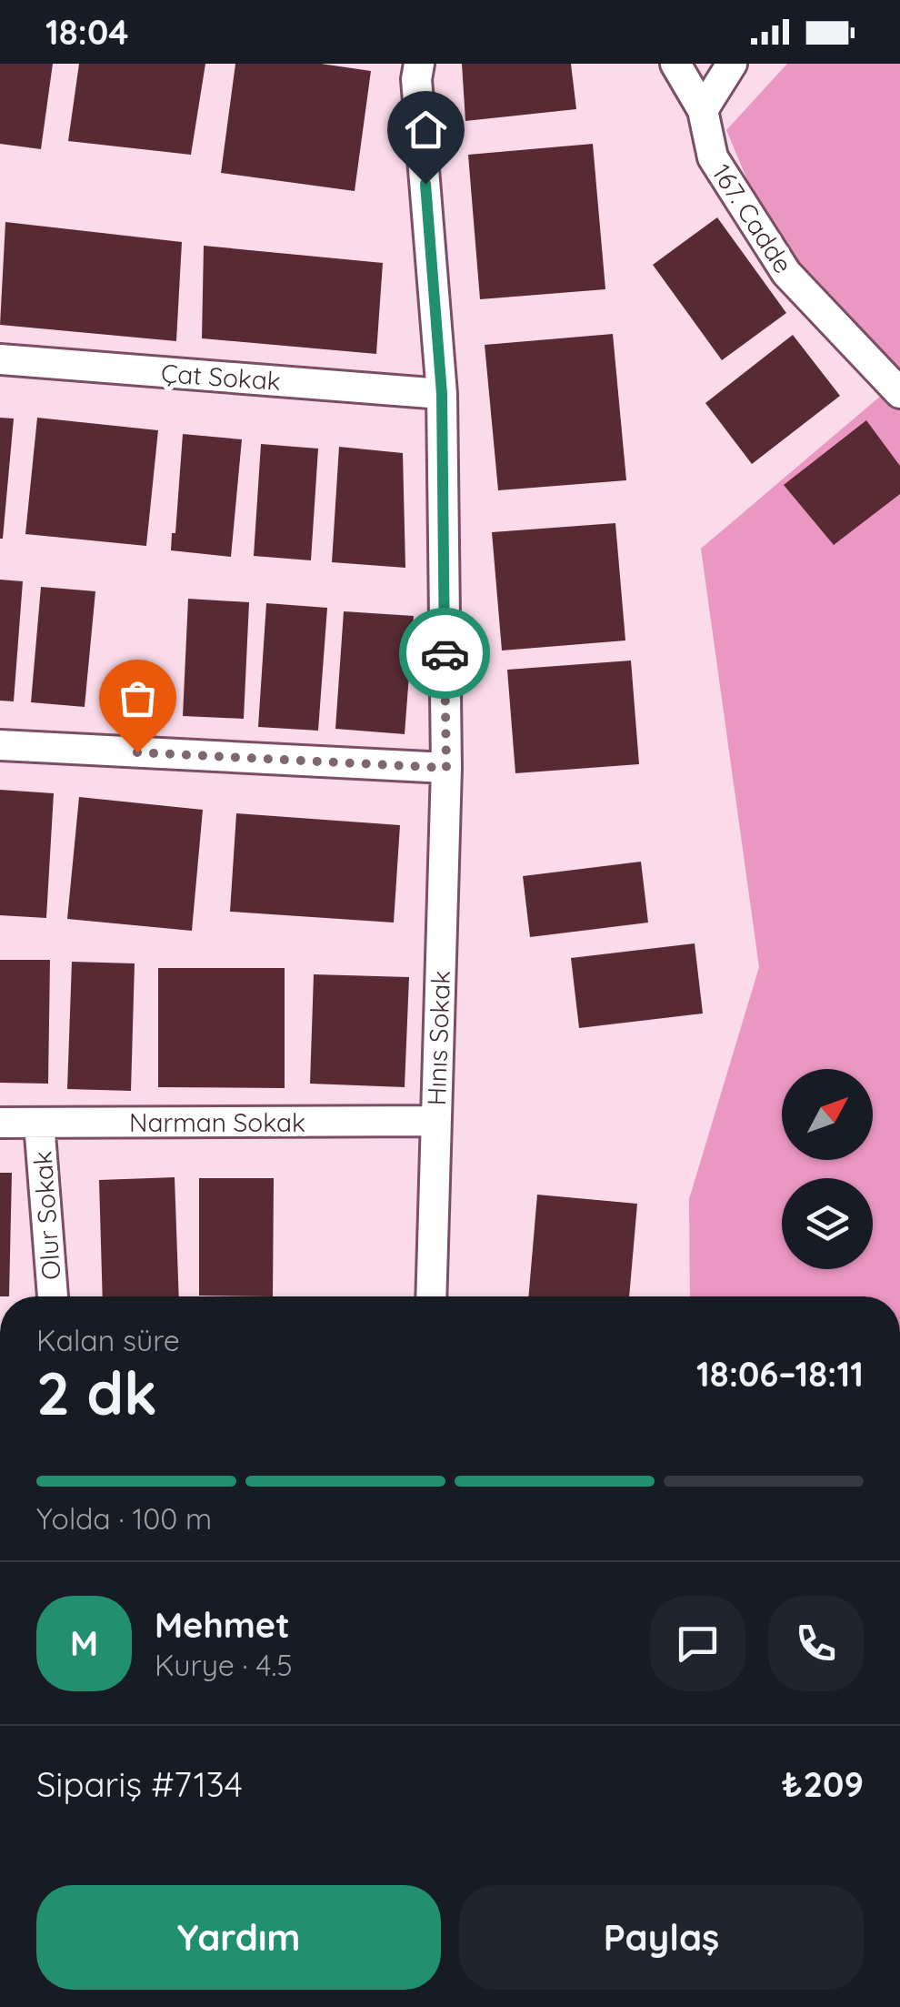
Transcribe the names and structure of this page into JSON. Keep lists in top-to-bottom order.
{
  "streets": {
    "street": [
      "167. Cadde",
      "Çat Sokak",
      "Hınıs Sokak",
      "Narman Sokak",
      "Olur Sokak"
    ]
  },
  "crossings": [
    ["Çat Sokak", "Hınıs Sokak"],
    ["Hınıs Sokak", "Narman Sokak"],
    ["Narman Sokak", "Olur Sokak"]
  ],
  "north": "top right",
  "page": {
    "status": "18:04",
    "heading": ["2 dk", "Kalan süre", "18:06–18:11"],
    "panel": [
      "Mehmet",
      "Kurye · 4.5",
      "Sipariş #7134",
      "₺209"
    ],
    "bar": "Yolda · 100 m",
    "round": "M",
    "buttons": ["Yardım", "Paylaş"]
  }
}
